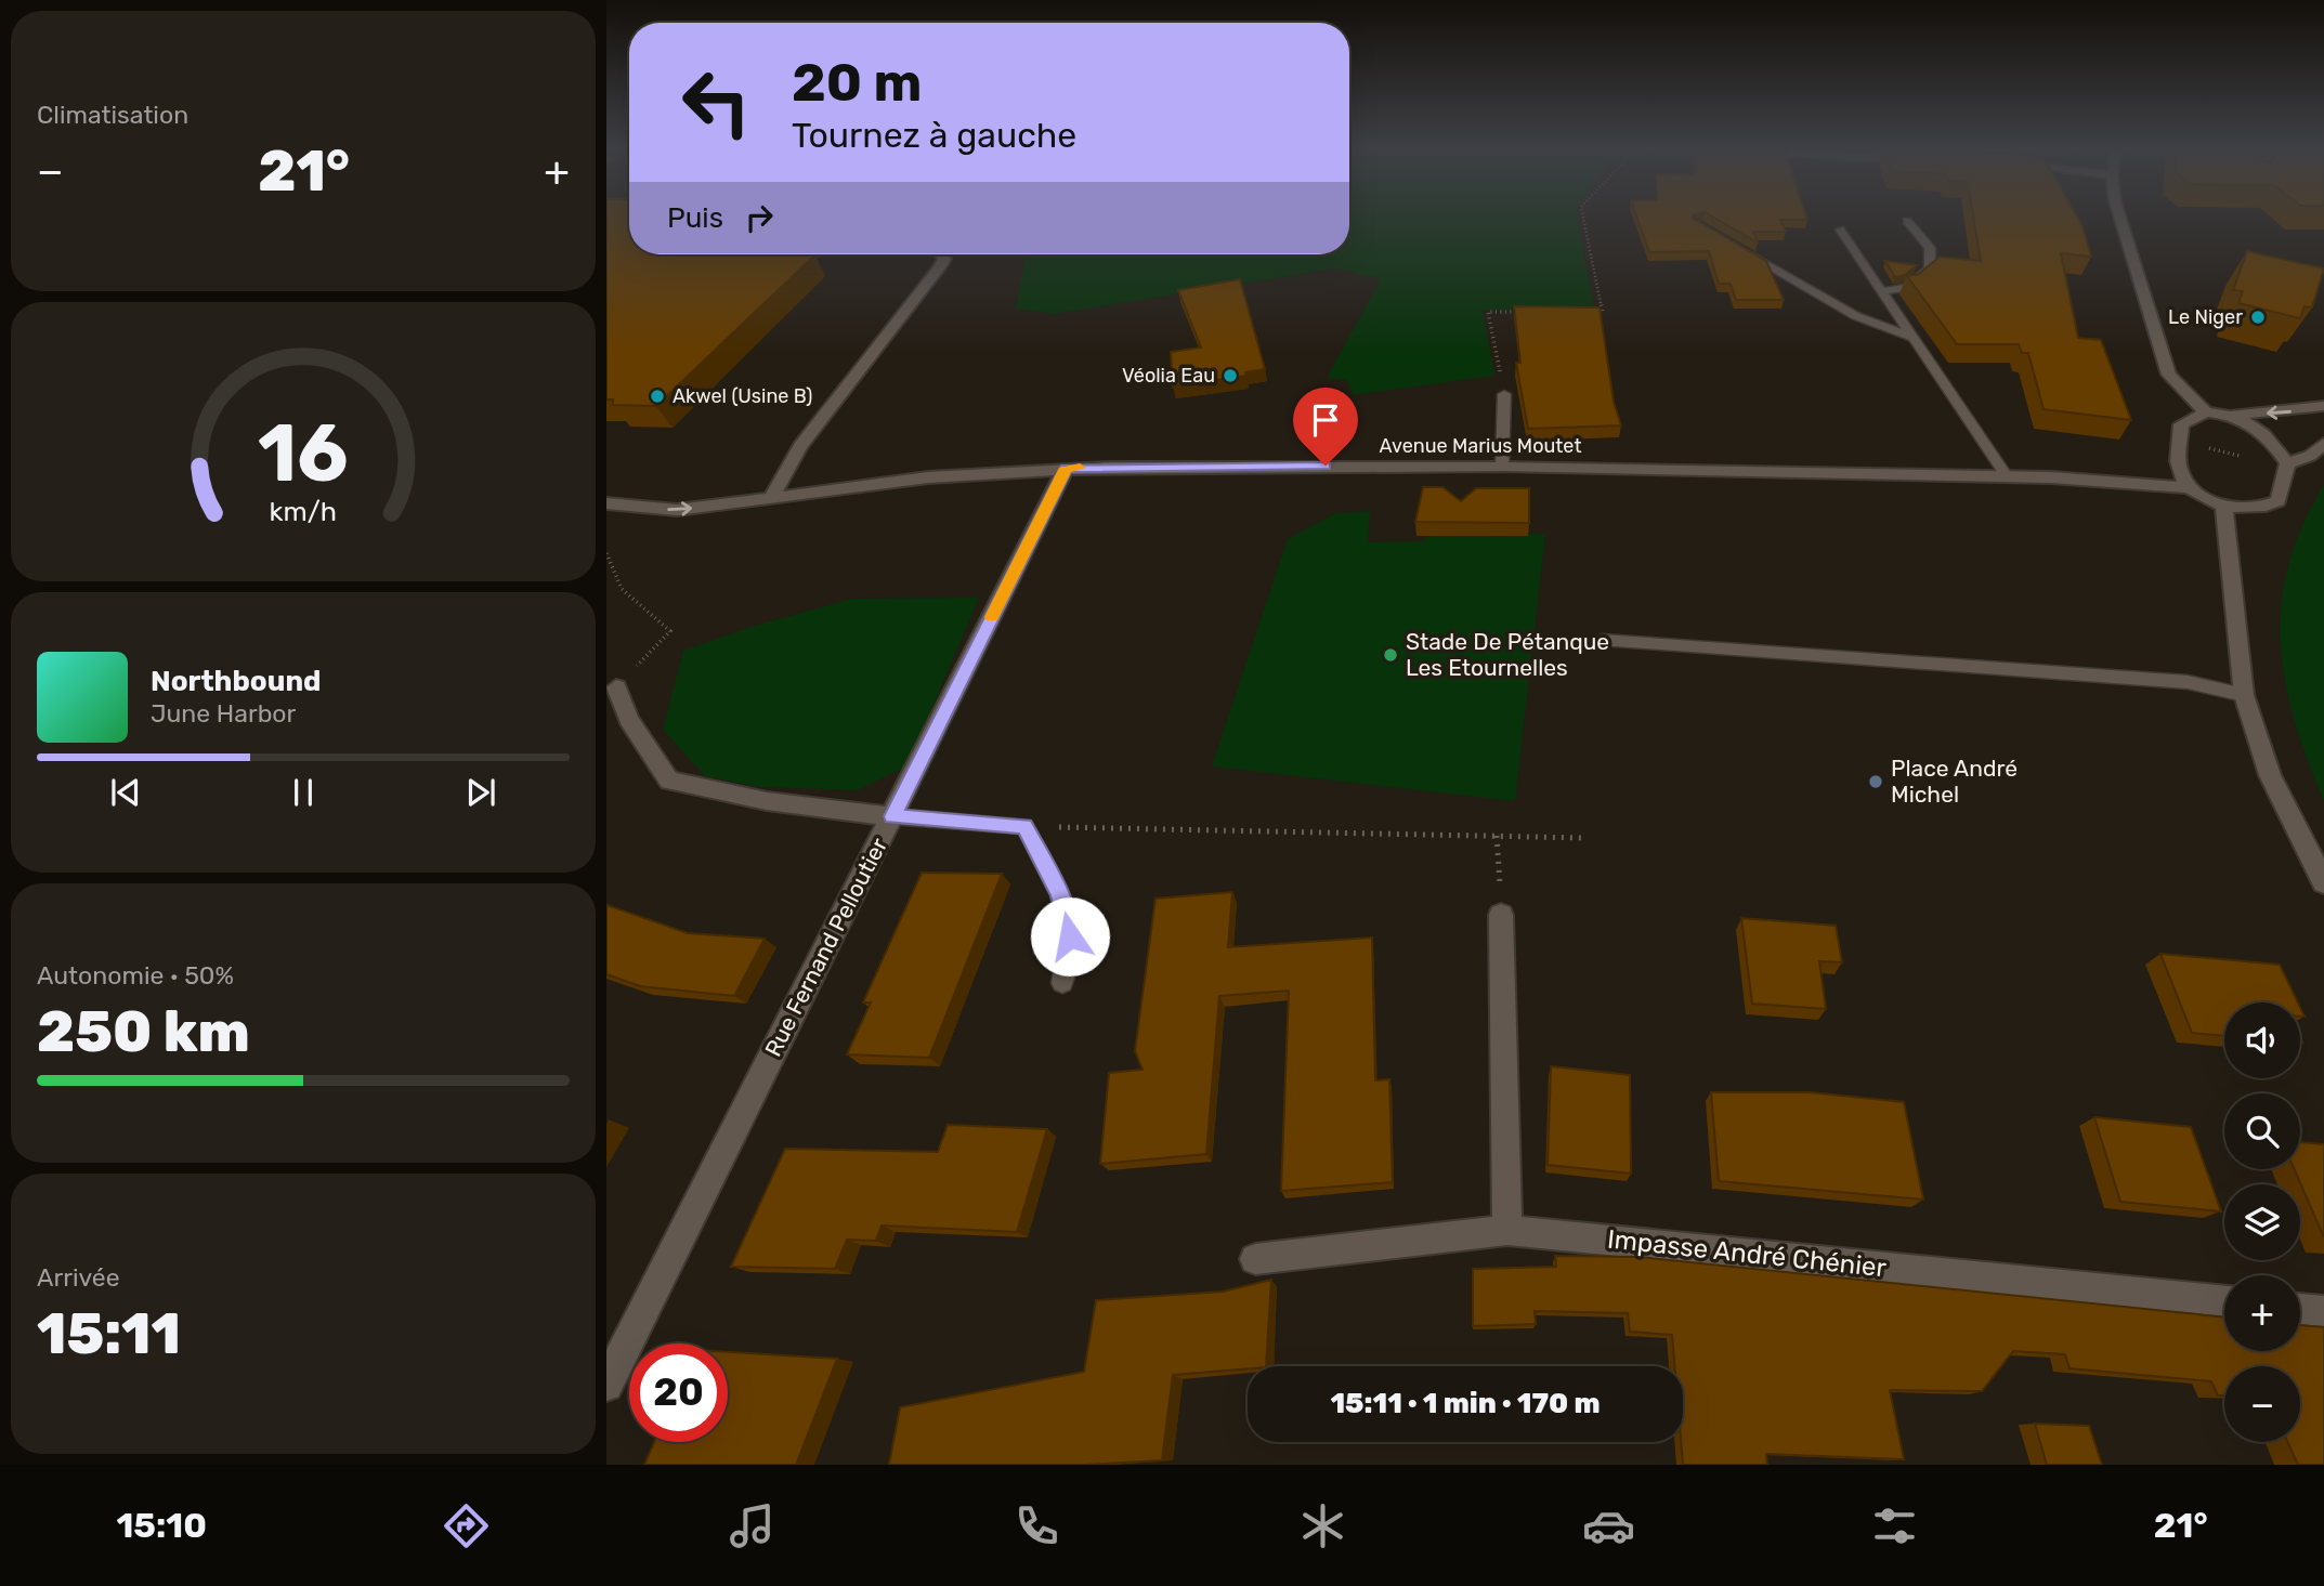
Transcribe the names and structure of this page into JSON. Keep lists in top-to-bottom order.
{
  "streets": {
    "street": ["Avenue Marius Moutet", "Rue Fernand Pelloutier", "Impasse André Chénier"]
  },
  "crossings": [
    ["Avenue Marius Moutet", "Rue Fernand Pelloutier"]
  ],
  "places": [
    "Le Niger",
    "Véolia Eau",
    "Akwel (Usine B)",
    "Stade De Pétanque Les Etournelles",
    "Place André Michel"
  ],
  "page": {
    "tile": [
      "Climatisation",
      ["Autonomie · 50%", "250 km"],
      ["Arrivée", "15:11"]
    ],
    "turn": ["20 m", "Tournez à gauche"],
    "heat": ["−", "21°", "+"],
    "then": "Puis",
    "song": ["Northbound", "June Harbor"],
    "map_buttons": ["+", "−"],
    "limit": "20",
    "trip": "15:11 · 1 min · 170 m",
    "tabs": ["15:10", "21°"],
    "gauge": ["16", "km/h"]
  }
}
